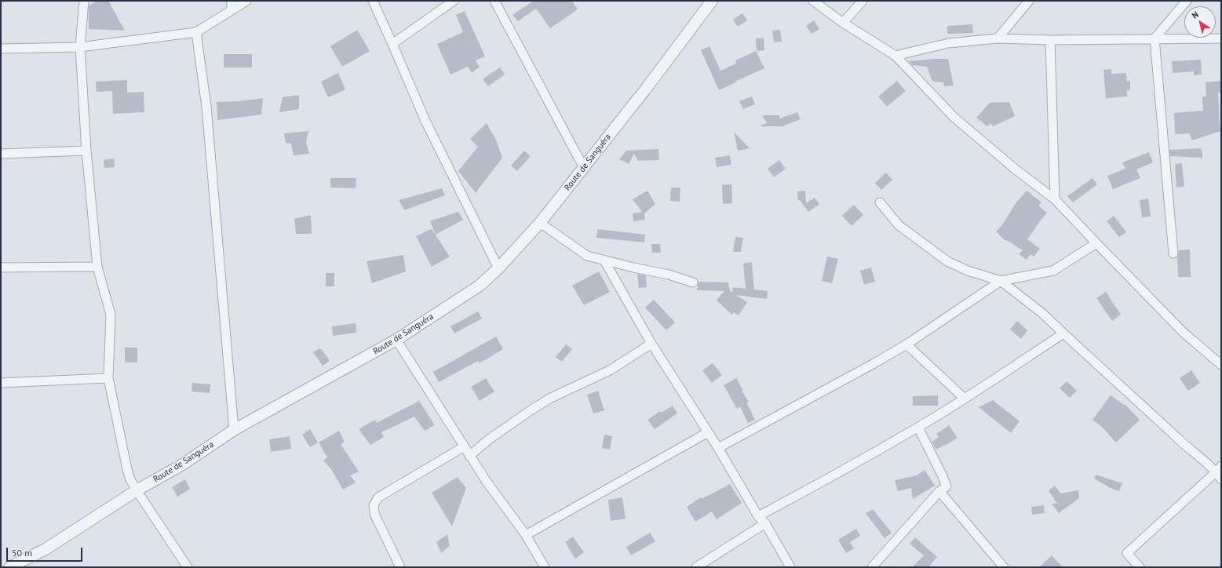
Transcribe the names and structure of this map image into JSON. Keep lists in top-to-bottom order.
{
  "streets": {
    "street": ["Route de Sanguéra"]
  },
  "scale_bar": "50 m",
  "north": "top left"
}
